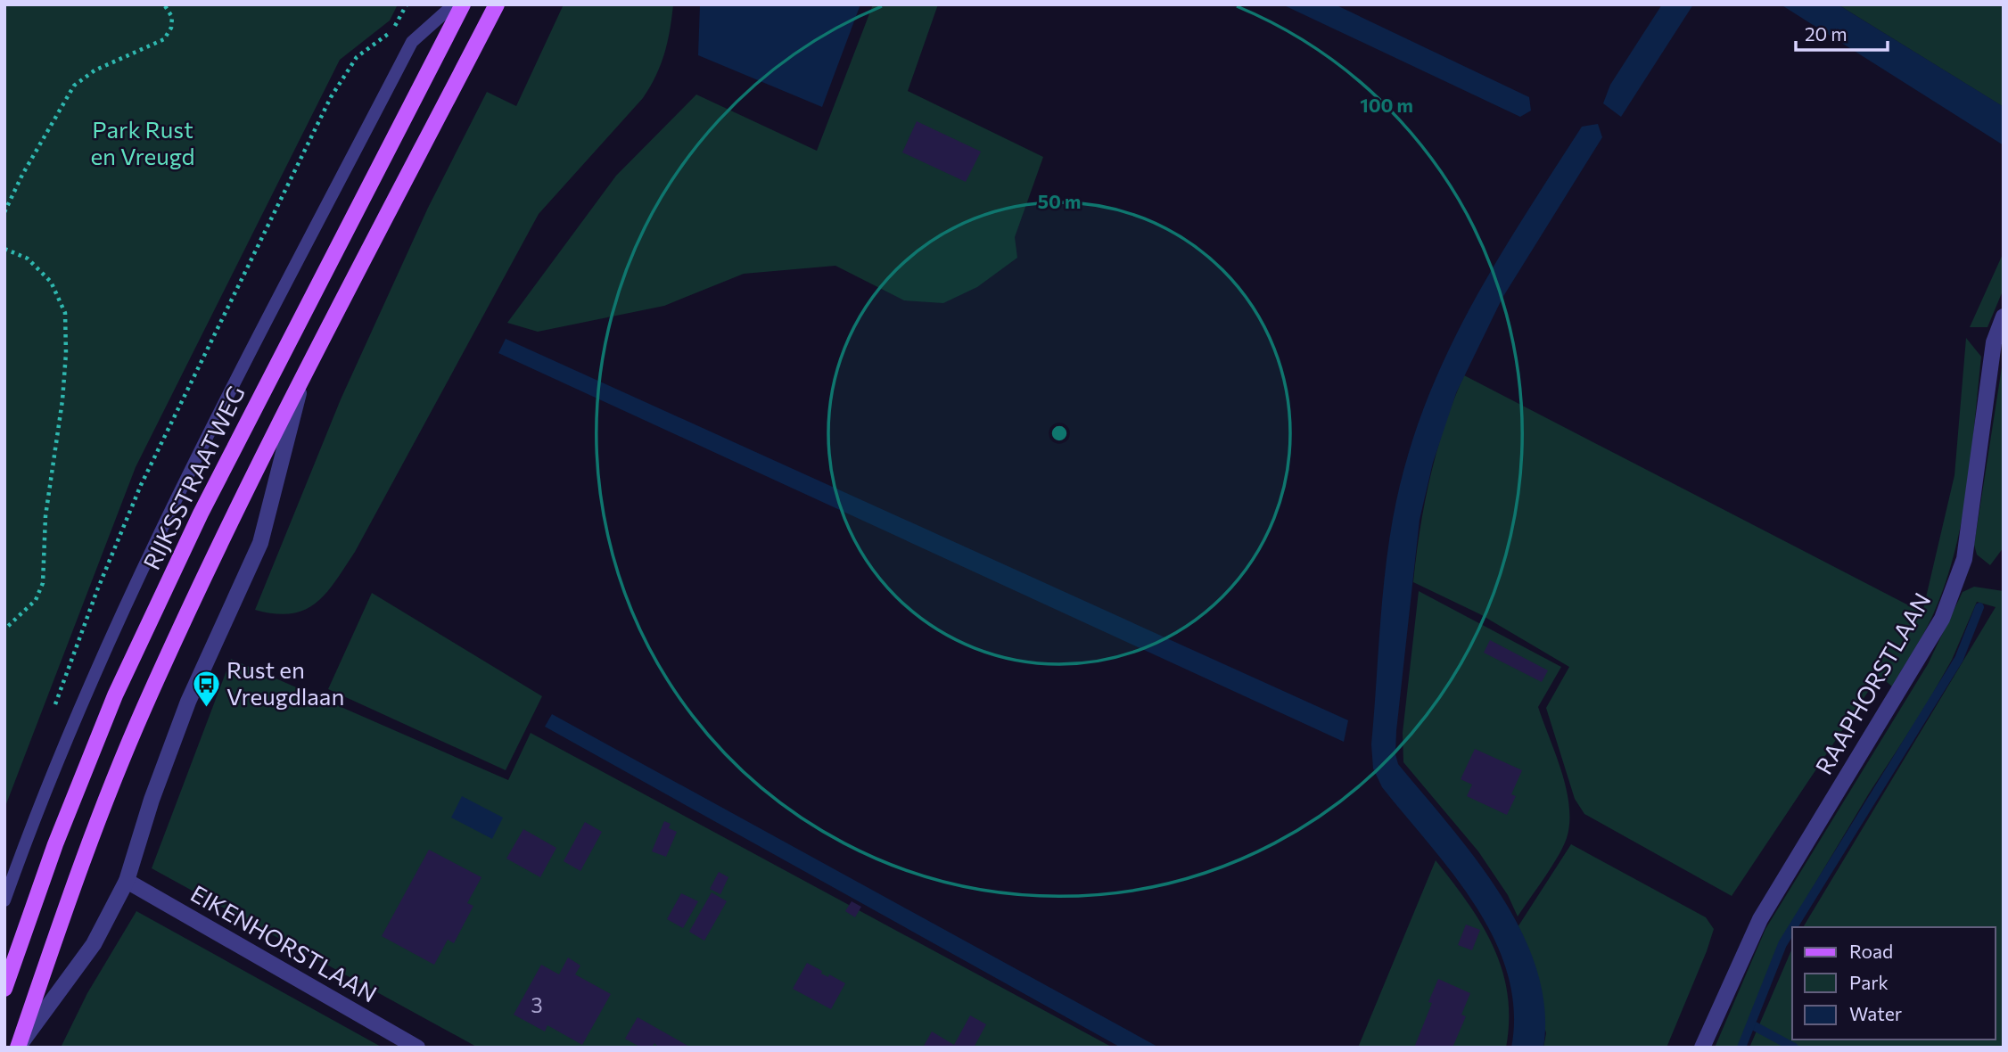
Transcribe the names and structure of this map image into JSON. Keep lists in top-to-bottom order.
{
  "streets": {
    "main road": ["RIJKSSTRAATWEG"],
    "street": ["RAAPHORSTLAAN", "EIKENHORSTLAAN"]
  },
  "parks": ["Park Rust en Vreugd"],
  "places": {
    "bus stop": ["Rust en Vreugdlaan"]
  },
  "house_numbers": ["3"],
  "legend": ["Road", "Park", "Water"],
  "scale_bar": "20 m",
  "rings": ["100 m", "50 m"]
}
